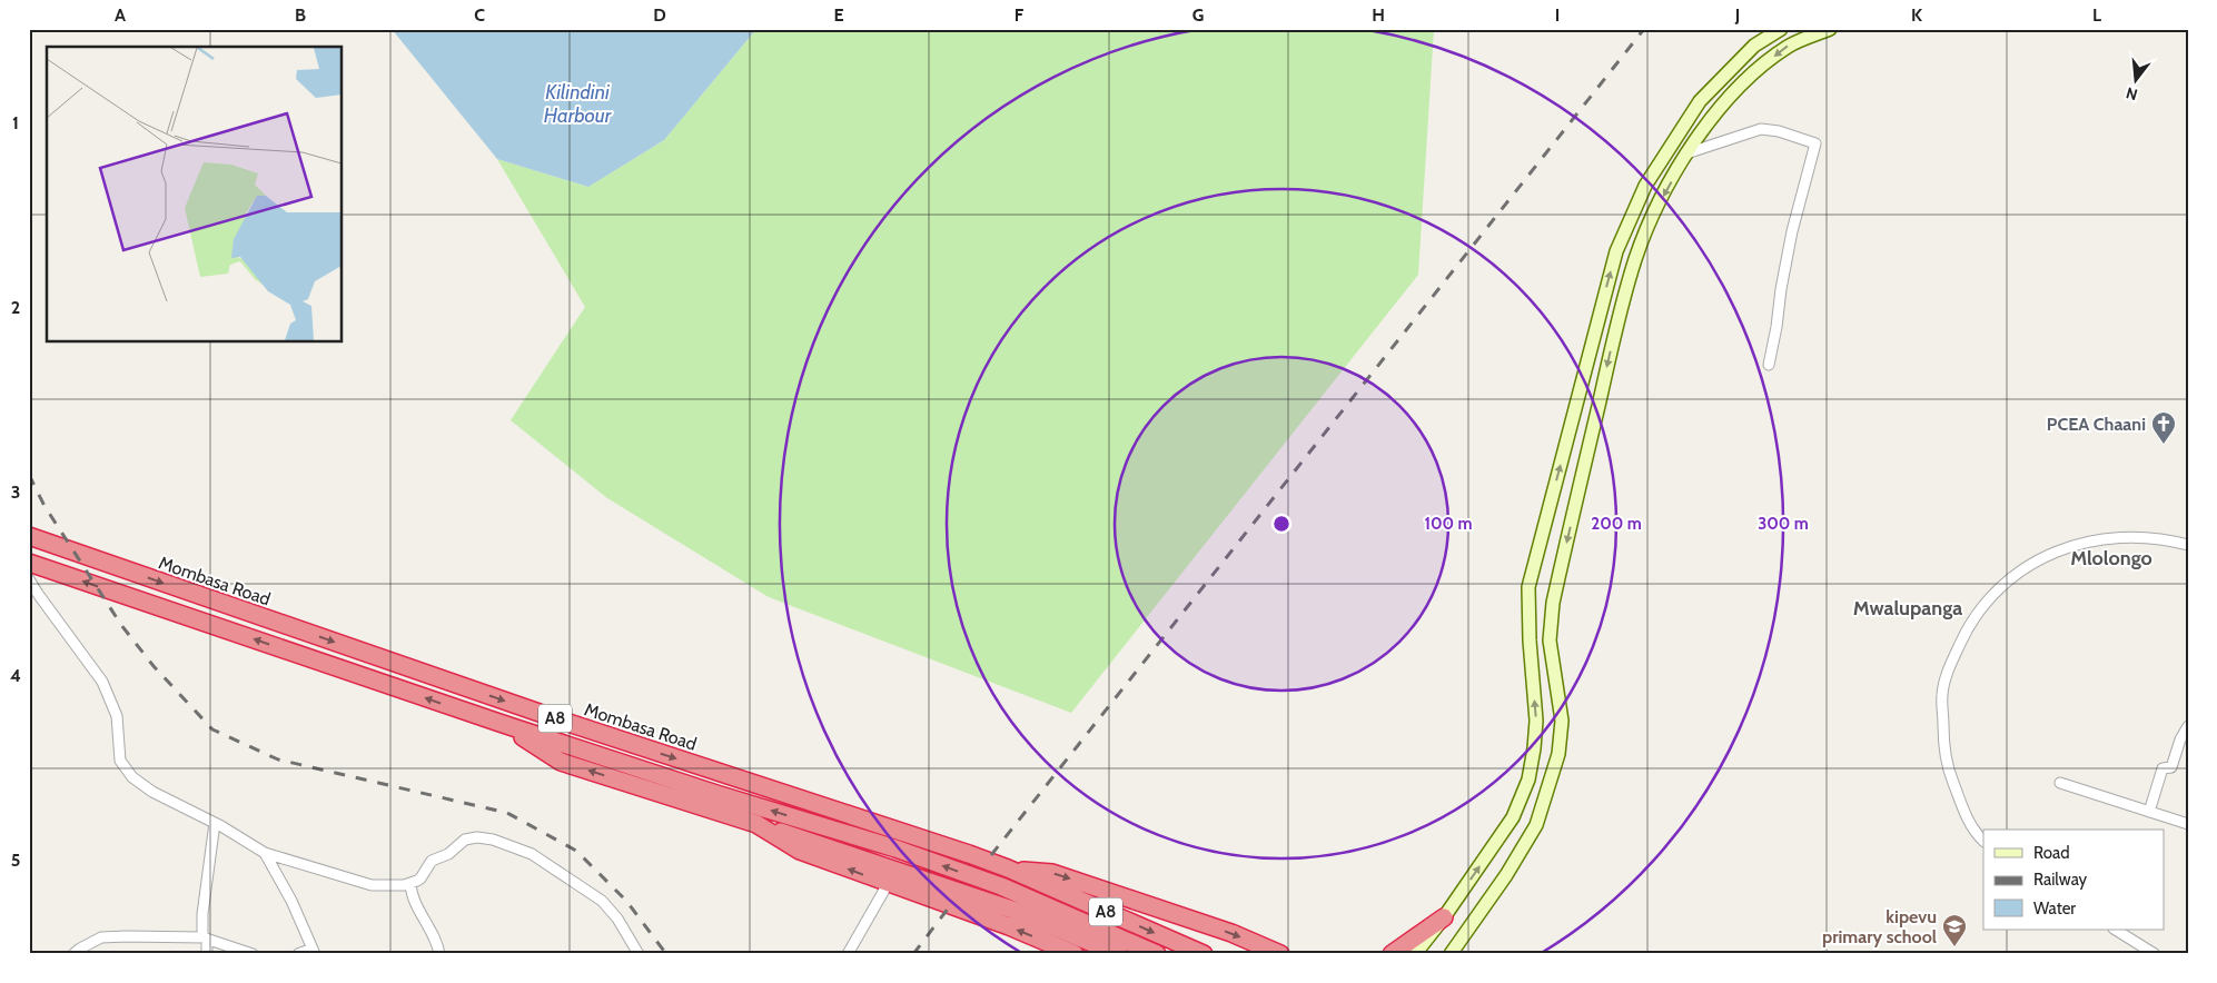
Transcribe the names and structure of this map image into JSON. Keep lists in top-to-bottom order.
{
  "streets": {
    "highway": ["Mombasa Road", "A8"]
  },
  "districts": ["Mlolongo", "Mwalupanga"],
  "water": ["Kilindini Harbour"],
  "places": {
    "church": ["PCEA Chaani"],
    "school or university": ["kipevu primary school"]
  },
  "legend": ["Road", "Railway", "Water"],
  "north": "bottom",
  "grid": {
    "columns": [
      "A",
      "B",
      "C",
      "D",
      "E",
      "F",
      "G",
      "H",
      "I",
      "J",
      "K",
      "L"
    ],
    "rows": [
      "1",
      "2",
      "3",
      "4",
      "5"
    ]
  },
  "rings": ["100 m", "200 m", "300 m"]
}
